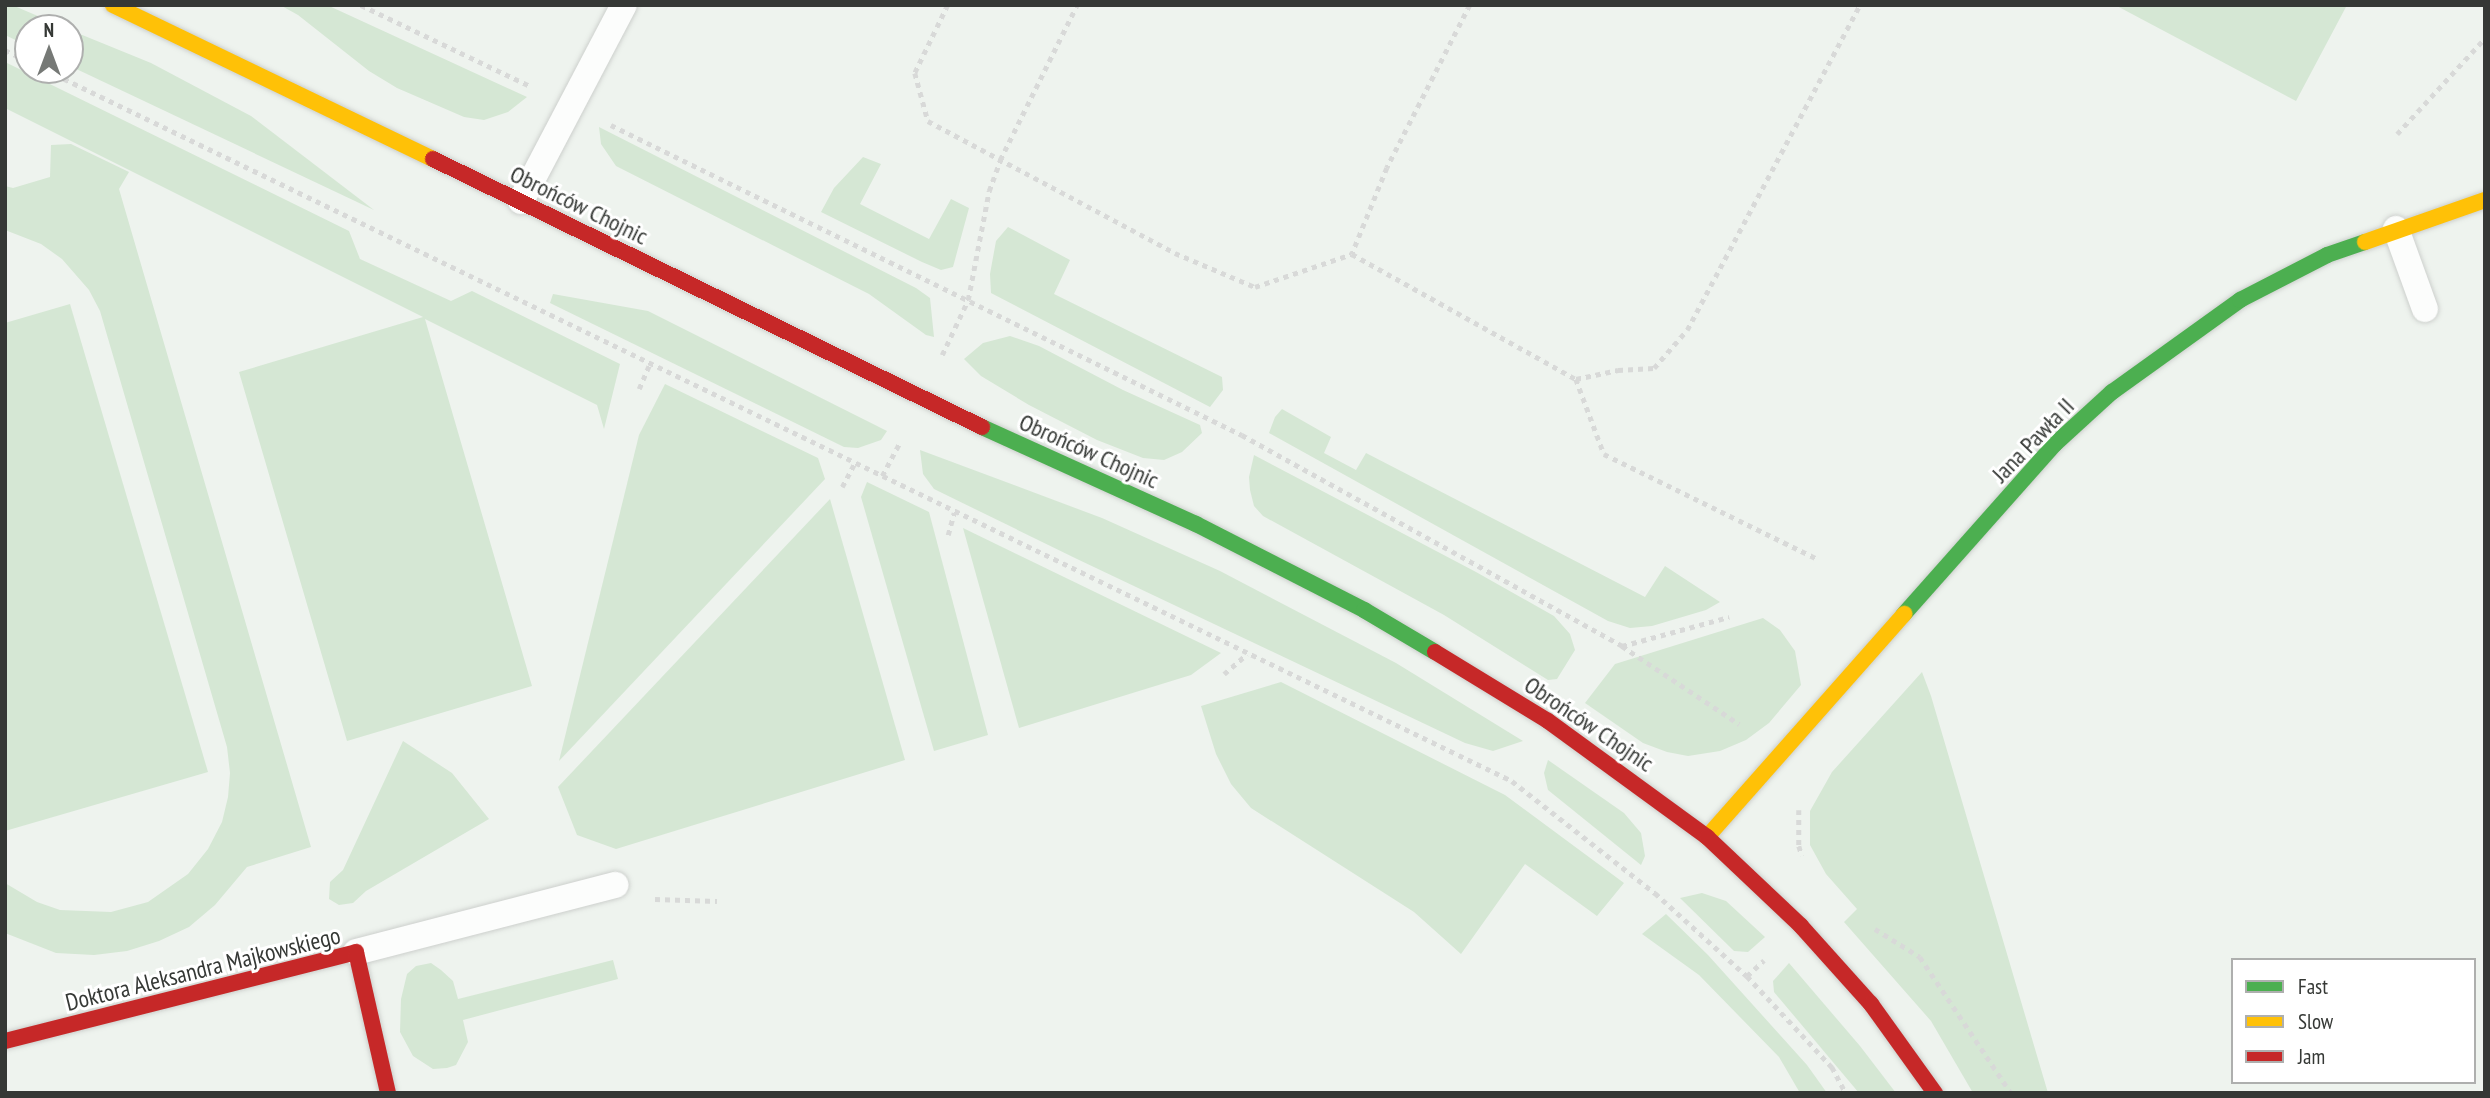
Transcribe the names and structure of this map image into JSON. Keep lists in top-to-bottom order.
{
  "streets": {
    "street": ["Obrońców Chojnic", "Jana Pawła II", "Doktora Aleksandra Majkowskiego"]
  },
  "crossings": [
    ["Obrońców Chojnic", "Jana Pawła II"]
  ],
  "legend": ["Fast", "Slow", "Jam"],
  "north": "top"
}
